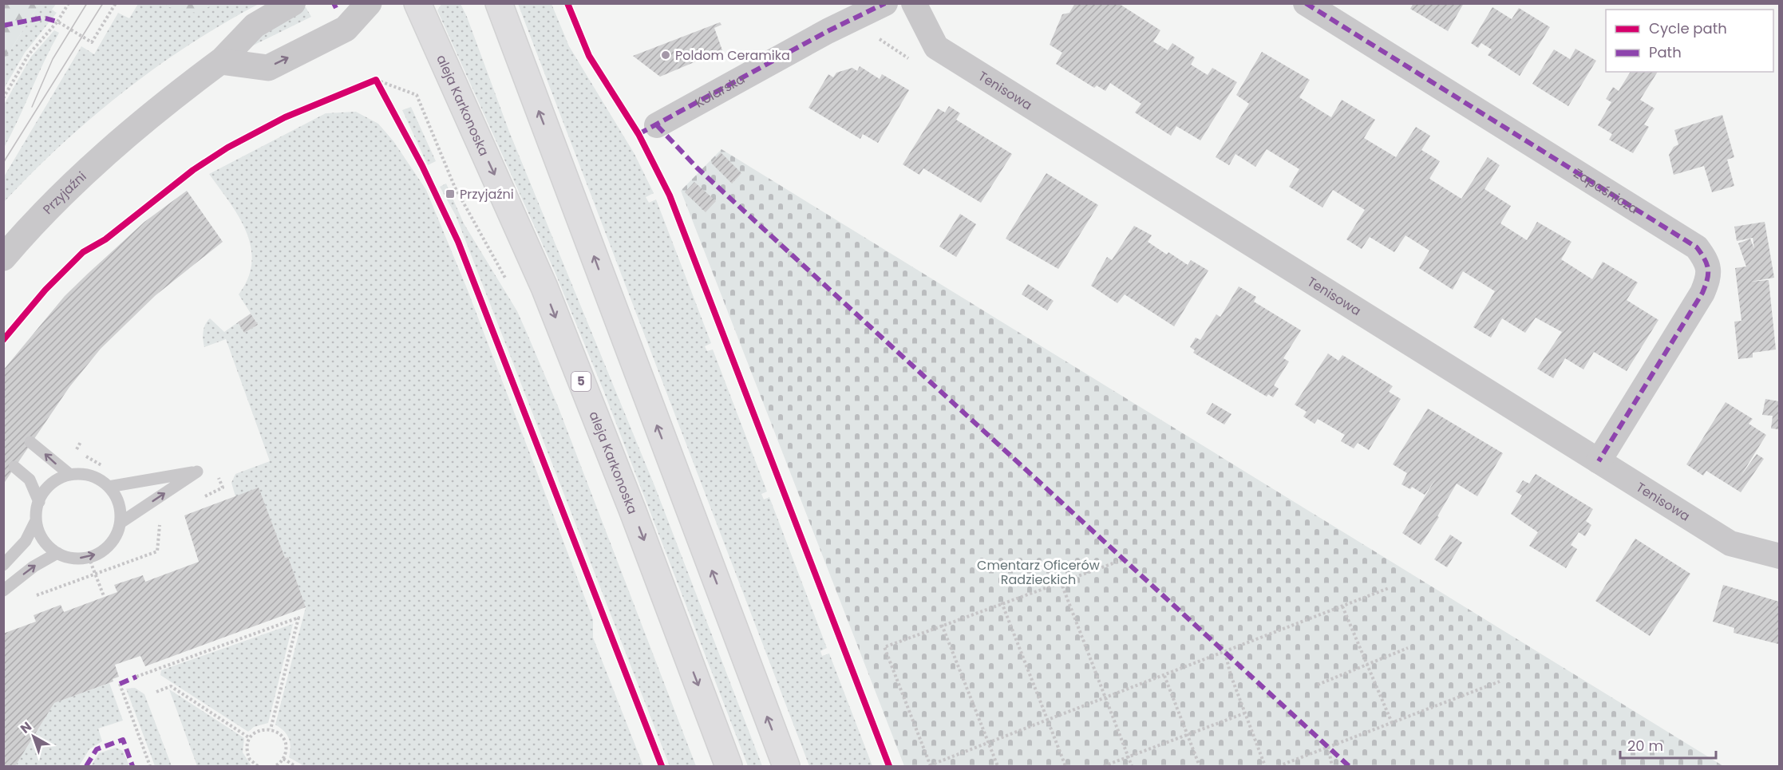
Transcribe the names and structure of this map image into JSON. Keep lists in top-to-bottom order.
{
  "streets": {
    "main road": ["aleja Karkonoska", "5"],
    "street": [
      "Kolarska",
      "Tenisowa",
      "Zapaśnicza",
      "Przyjaźni"
    ]
  },
  "crossings": [
    ["Tenisowa", "Zapaśnicza"]
  ],
  "parks": ["Cmentarz Oficerów Radzieckich"],
  "places": {
    "other": ["Poldom Ceramika"],
    "transit": ["Przyjaźni"]
  },
  "legend": ["Cycle path", "Path"],
  "scale_bar": "20 m",
  "north": "top left"
}
